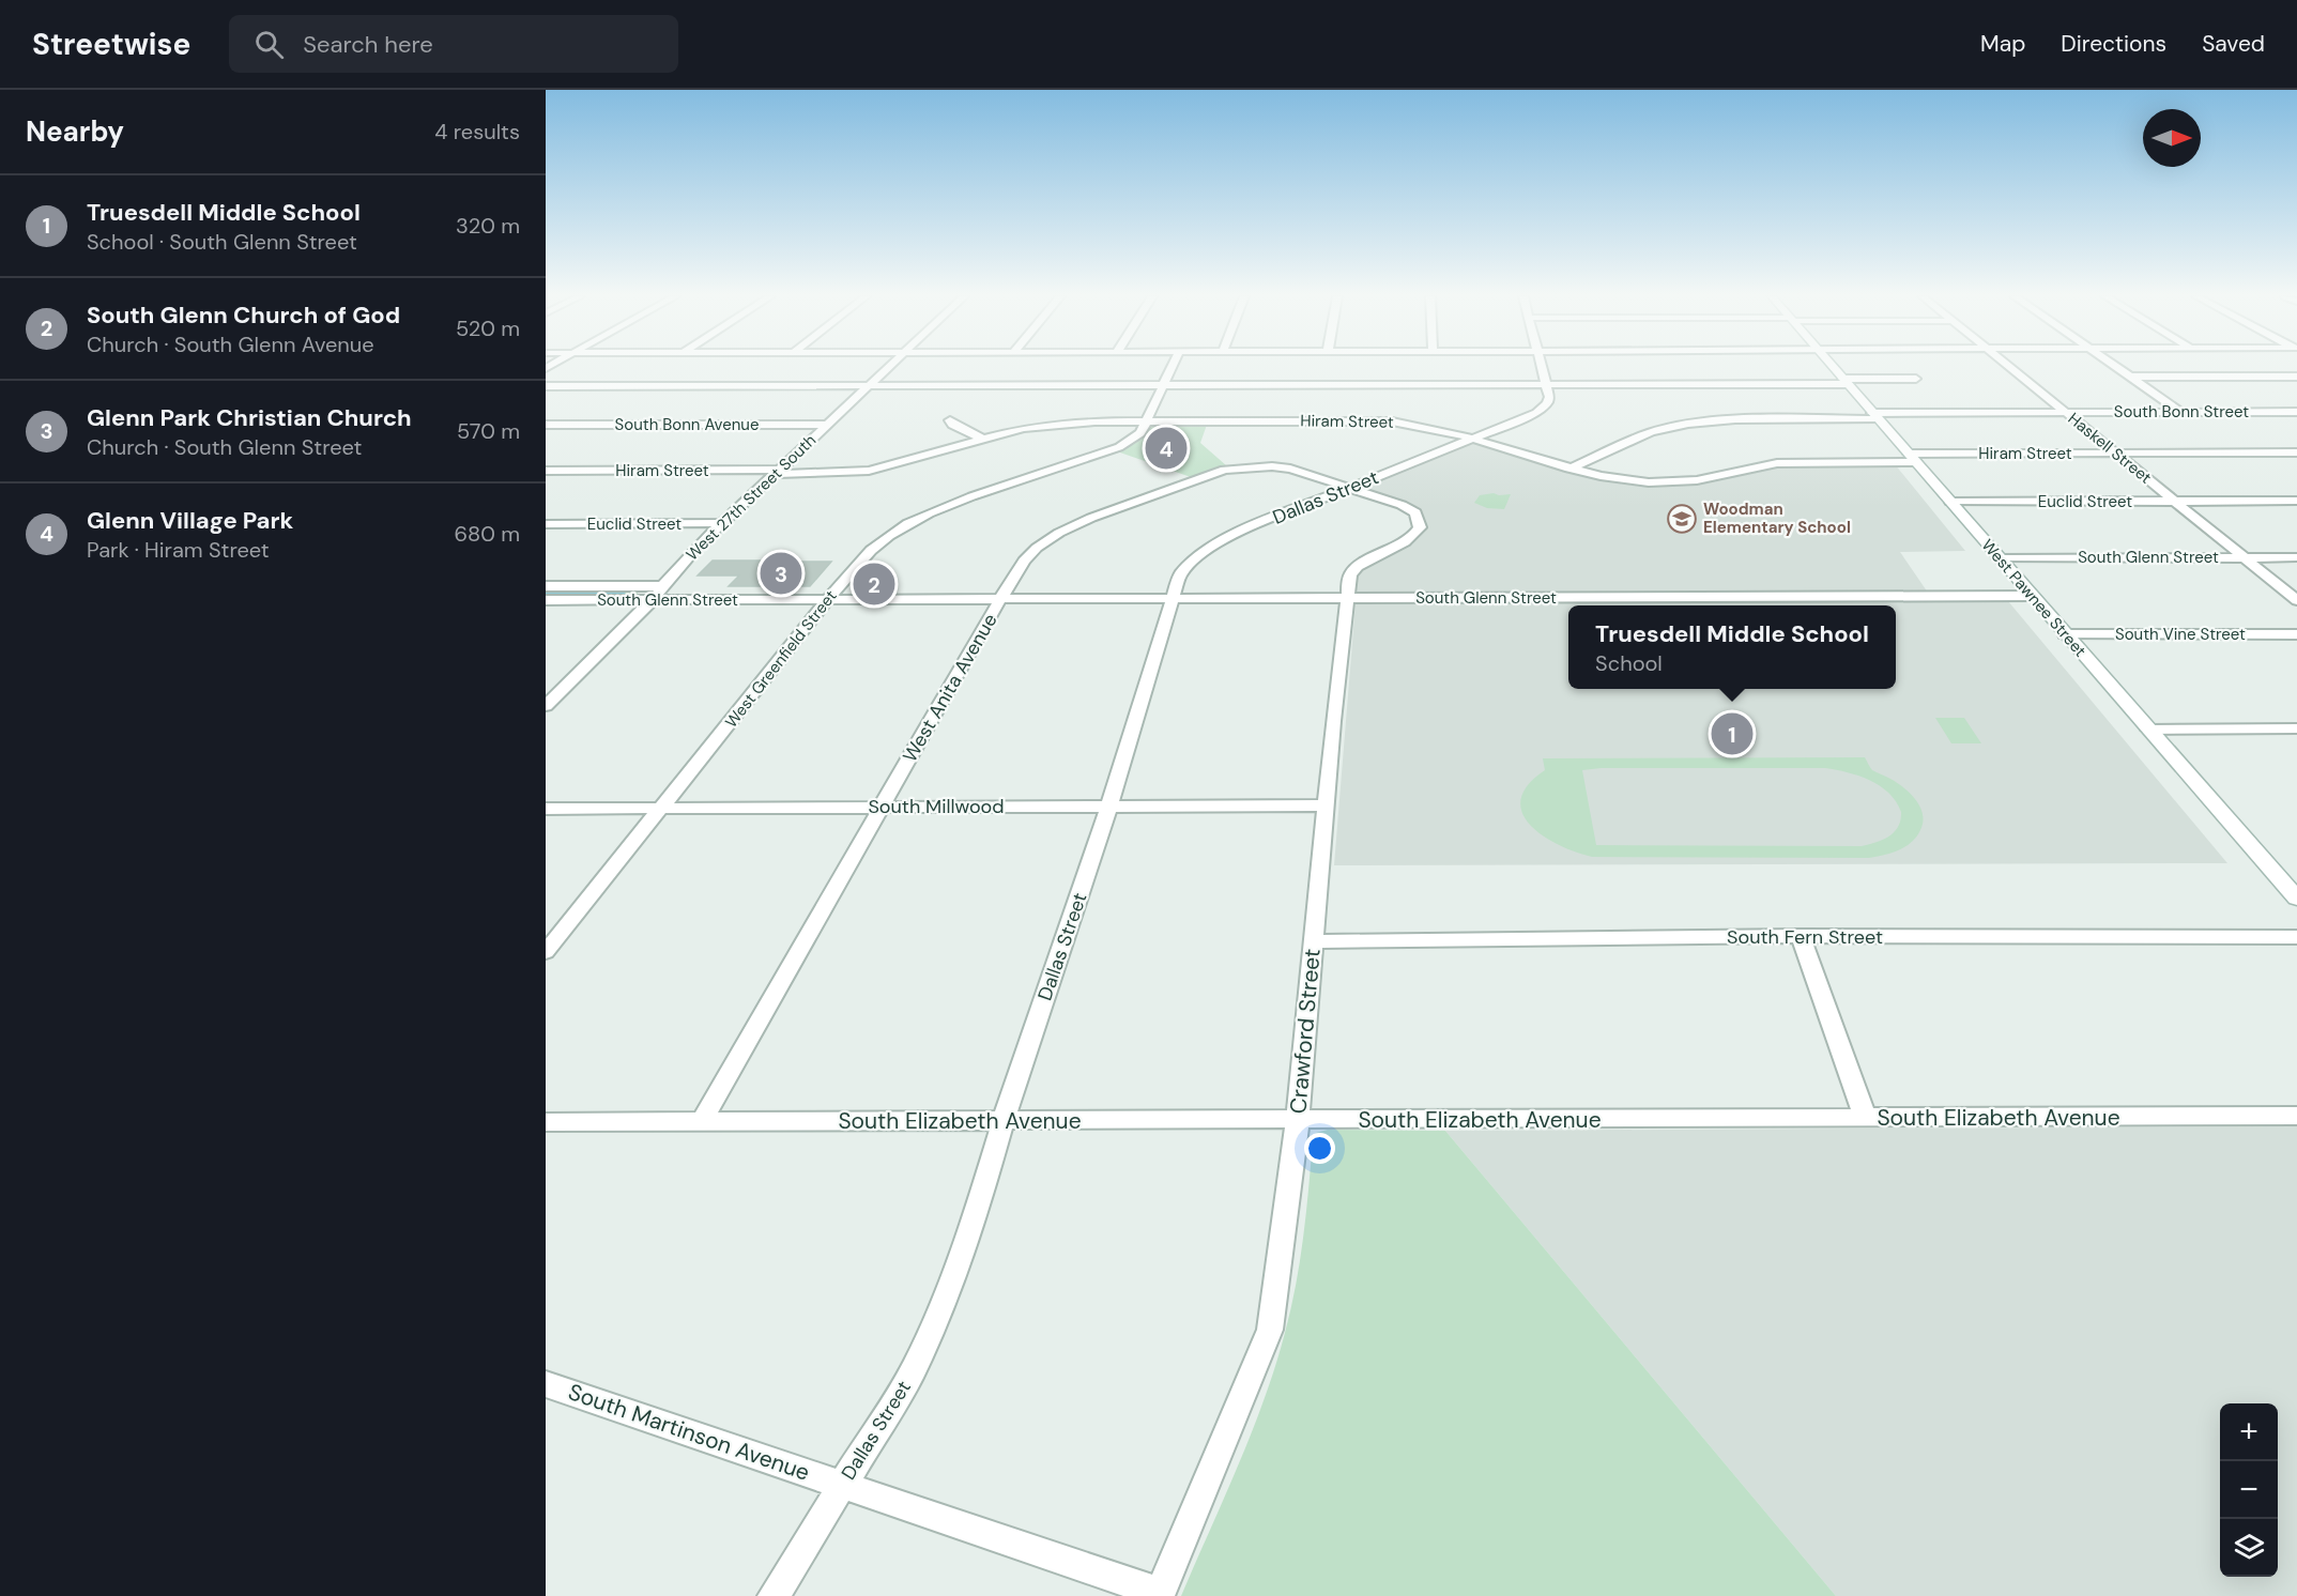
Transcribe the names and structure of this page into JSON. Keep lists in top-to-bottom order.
{
  "streets": {
    "main road": ["West Pawnee Street"],
    "street": [
      "South Bonn Street",
      "Hiram Street",
      "South Bonn Avenue",
      "Haskell Street",
      "West 27th Street South",
      "Dallas Street",
      "Euclid Street",
      "South Glenn Street",
      "South Vine Street",
      "West Greenfield Street",
      "West Anita Avenue",
      "South Millwood",
      "South Fern Street",
      "Crawford Street",
      "South Elizabeth Avenue",
      "South Martinson Avenue"
    ]
  },
  "crossings": [
    ["South Bonn Street", "Hiram Street"],
    ["South Bonn Street", "Haskell Street"],
    ["South Bonn Street", "West Pawnee Street"],
    ["Hiram Street", "Haskell Street"],
    ["Hiram Street", "West 27th Street South"],
    ["Hiram Street", "Dallas Street"],
    ["Hiram Street", "West Pawnee Street"],
    ["Hiram Street", "West Greenfield Street"],
    ["South Bonn Avenue", "West 27th Street South"],
    ["Haskell Street", "Euclid Street"],
    ["Haskell Street", "South Glenn Street"],
    ["West 27th Street South", "Euclid Street"],
    ["West 27th Street South", "South Glenn Street"],
    ["Dallas Street", "South Glenn Street"],
    ["Dallas Street", "West Anita Avenue"],
    ["Dallas Street", "South Millwood"],
    ["Dallas Street", "South Elizabeth Avenue"],
    ["Dallas Street", "South Martinson Avenue"],
    ["Euclid Street", "West Pawnee Street"],
    ["South Glenn Street", "West Pawnee Street"],
    ["South Glenn Street", "West Greenfield Street"],
    ["South Glenn Street", "West Anita Avenue"],
    ["South Glenn Street", "Crawford Street"],
    ["West Pawnee Street", "South Vine Street"],
    ["West Greenfield Street", "South Millwood"],
    ["West Anita Avenue", "South Millwood"],
    ["West Anita Avenue", "Crawford Street"],
    ["West Anita Avenue", "South Elizabeth Avenue"],
    ["South Millwood", "Crawford Street"],
    ["South Fern Street", "Crawford Street"],
    ["Crawford Street", "South Elizabeth Avenue"],
    ["Crawford Street", "South Martinson Avenue"]
  ],
  "places": {
    "school or university": ["Woodman Elementary School"]
  },
  "north": "right",
  "page": {
    "header": "Streetwise",
    "search": "Search here",
    "nav": ["Map", "Directions", "Saved"],
    "heading": ["Nearby", "4 results"],
    "list": [
      {
        "mark": "1",
        "name": "Truesdell Middle School",
        "note": "School · South Glenn Street",
        "value": "320 m"
      },
      {
        "mark": "2",
        "name": "South Glenn Church of God",
        "note": "Church · South Glenn Avenue",
        "value": "520 m"
      },
      {
        "mark": "3",
        "name": "Glenn Park Christian Church",
        "note": "Church · South Glenn Street",
        "value": "570 m"
      },
      {
        "mark": "4",
        "name": "Glenn Village Park",
        "note": "Park · Hiram Street",
        "value": "680 m"
      }
    ],
    "pins": [
      "4",
      "3",
      "2",
      "1"
    ],
    "popup": ["Truesdell Middle School", "School"],
    "map_buttons": ["+", "−"]
  }
}
